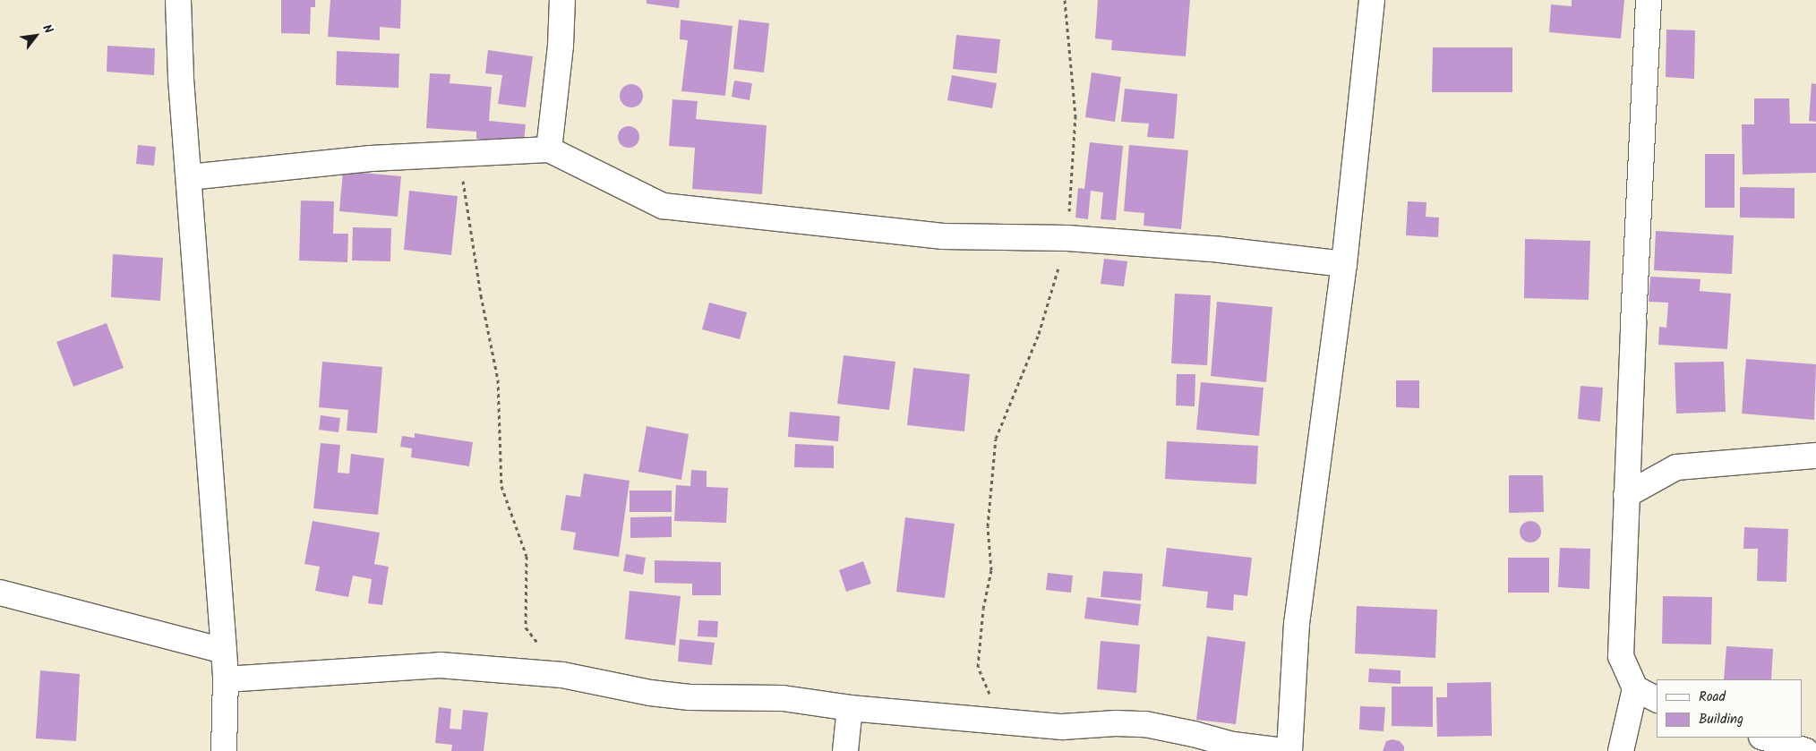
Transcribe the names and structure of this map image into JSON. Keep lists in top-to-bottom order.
{
  "legend": ["Road", "Building"],
  "north": "top right"
}
